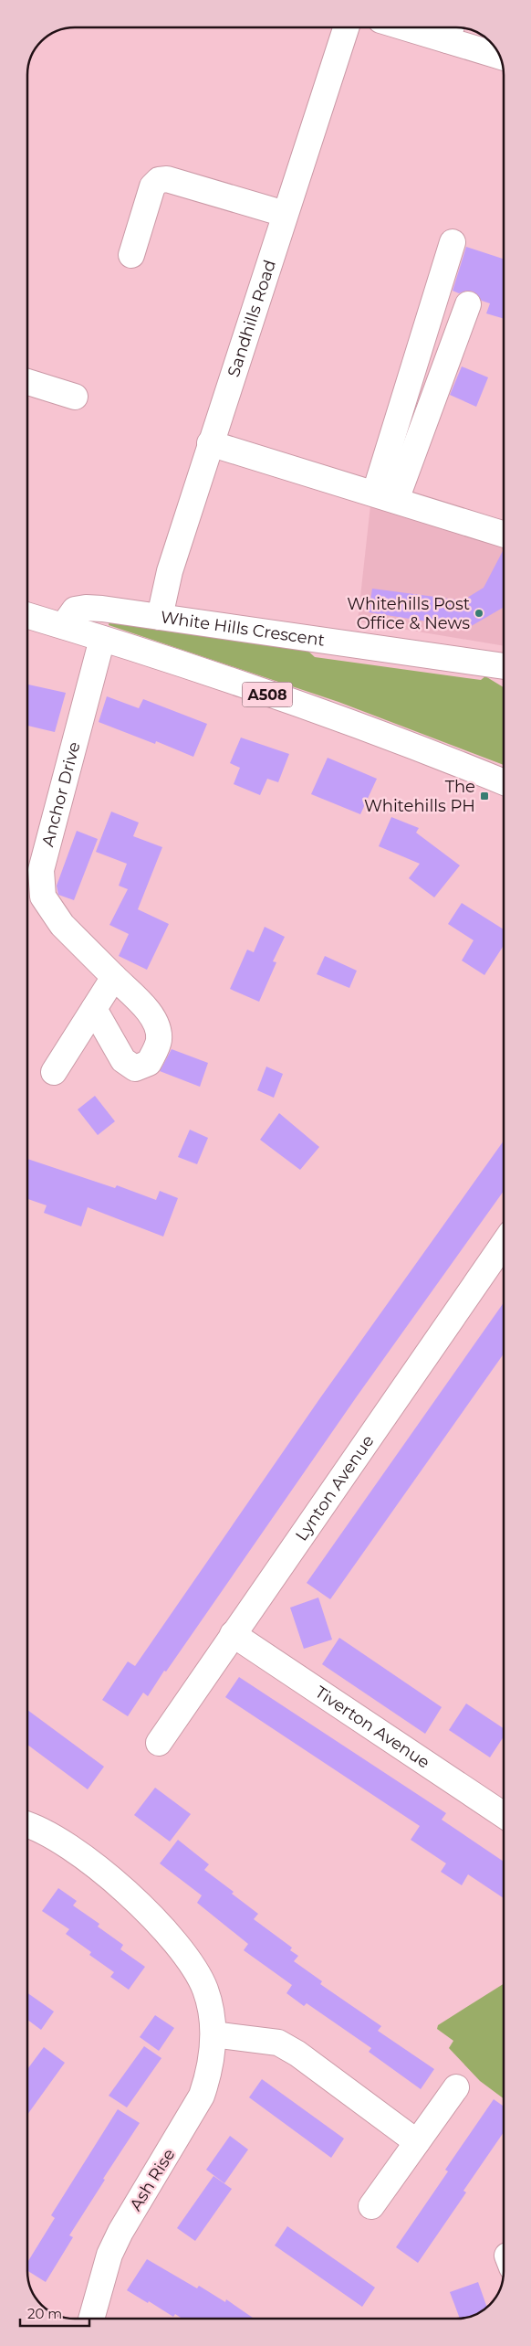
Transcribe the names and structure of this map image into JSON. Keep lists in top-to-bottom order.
{
  "streets": {
    "main road": [
      "Sandhills Road",
      "White Hills Crescent",
      "A508",
      "Anchor Drive",
      "Lynton Avenue",
      "Tiverton Avenue",
      "Ash Rise"
    ]
  },
  "crossings": [
    ["Sandhills Road", "White Hills Crescent"],
    ["White Hills Crescent", "A508"],
    ["A508", "Anchor Drive"],
    ["Lynton Avenue", "Tiverton Avenue"]
  ],
  "places": {
    "other": ["Whitehills Post Office & News"],
    "transit": ["The Whitehills PH"]
  },
  "scale_bar": "20 m"
}
